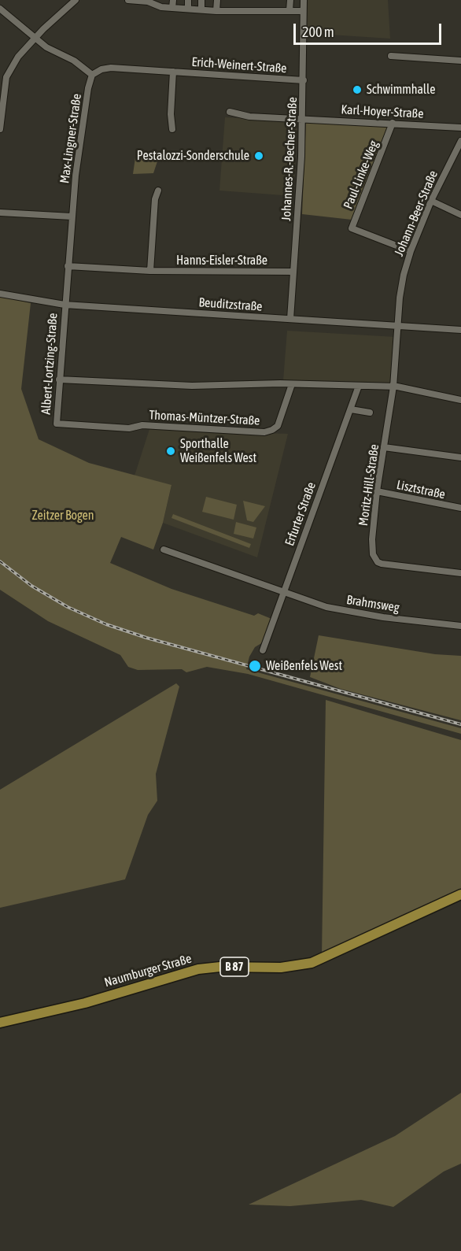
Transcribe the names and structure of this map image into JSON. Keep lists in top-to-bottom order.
{
  "streets": {
    "main road": ["B 87", "Naumburger Straße"],
    "street": [
      "Erich-Weinert-Straße",
      "Karl-Hoyer-Straße",
      "Max-Lingner-Straße",
      "Johannes-R.-Becher-Straße",
      "Paul-Linke-Weg",
      "Johann-Beer-Straße",
      "Hanns-Eisler-Straße",
      "Beuditzstraße",
      "Albert-Lortzing-Straße",
      "Thomas-Müntzer-Straße",
      "Moritz-Hill-Straße",
      "Lisztstraße",
      "Erfurter Straße",
      "Brahmsweg"
    ]
  },
  "crossings": [
    ["Erich-Weinert-Straße", "Max-Lingner-Straße"],
    ["Erich-Weinert-Straße", "Johannes-R.-Becher-Straße"],
    ["Karl-Hoyer-Straße", "Johannes-R.-Becher-Straße"],
    ["Karl-Hoyer-Straße", "Paul-Linke-Weg"],
    ["Max-Lingner-Straße", "Hanns-Eisler-Straße"],
    ["Max-Lingner-Straße", "Beuditzstraße"],
    ["Max-Lingner-Straße", "Albert-Lortzing-Straße"],
    ["Johannes-R.-Becher-Straße", "Hanns-Eisler-Straße"],
    ["Johannes-R.-Becher-Straße", "Beuditzstraße"],
    ["Paul-Linke-Weg", "Johann-Beer-Straße"],
    ["Johann-Beer-Straße", "Beuditzstraße"],
    ["Johann-Beer-Straße", "Moritz-Hill-Straße"],
    ["Beuditzstraße", "Albert-Lortzing-Straße"],
    ["Beuditzstraße", "Moritz-Hill-Straße"],
    ["Albert-Lortzing-Straße", "Thomas-Müntzer-Straße"],
    ["Moritz-Hill-Straße", "Lisztstraße"],
    ["Erfurter Straße", "Brahmsweg"]
  ],
  "parks": ["Zeitzer Bogen"],
  "places": [
    "Schwimmhalle",
    "Pestalozzi-Sonderschule",
    "Sporthalle Weißenfels West",
    "Weißenfels West"
  ],
  "scale_bar": "200 m"
}
